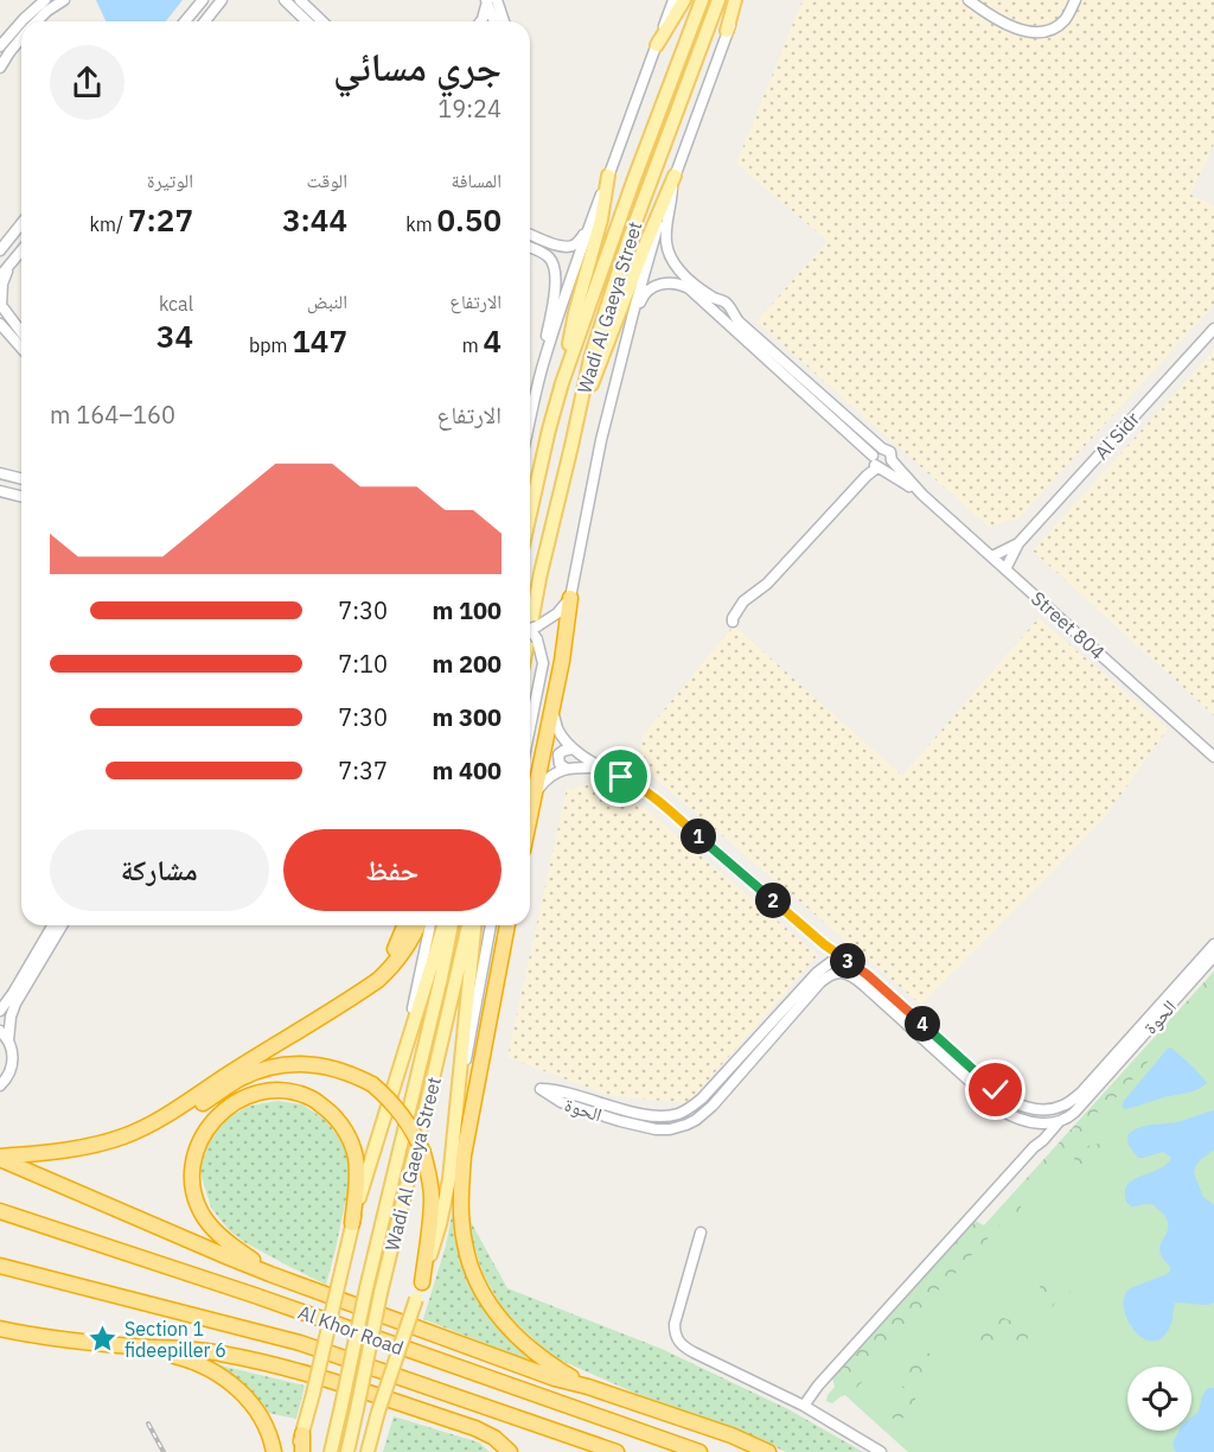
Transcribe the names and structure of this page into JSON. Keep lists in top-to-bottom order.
{
  "streets": {
    "highway": ["Al Khor Road"],
    "main road": ["Wadi Al Gaeya Street"],
    "street": ["Al Sidr", "Street 804", "الحوة"]
  },
  "crossings": [
    ["Wadi Al Gaeya Street", "Street 804"]
  ],
  "places": {
    "place": ["Section 1 fideepiller 6"]
  },
  "page": {
    "heading": ["جري مسائي", "19:24"],
    "stats": [
      ["المسافة", "0.50 km"],
      ["الوقت", "3:44"],
      ["الوتيرة", "7:27 /km"],
      ["الارتفاع", "4 m"],
      ["النبض", "147 bpm"],
      ["kcal", "34"]
    ],
    "chart": ["الارتفاع", "160–164 m"],
    "list": [
      {
        "name": "100 m",
        "note": "7:30"
      },
      {
        "name": "200 m",
        "note": "7:10"
      },
      {
        "name": "300 m",
        "note": "7:30"
      },
      {
        "name": "400 m",
        "note": "7:37"
      }
    ],
    "buttons": ["حفظ", "مشاركة"],
    "pins": [
      "1",
      "2",
      "3",
      "4"
    ]
  }
}
